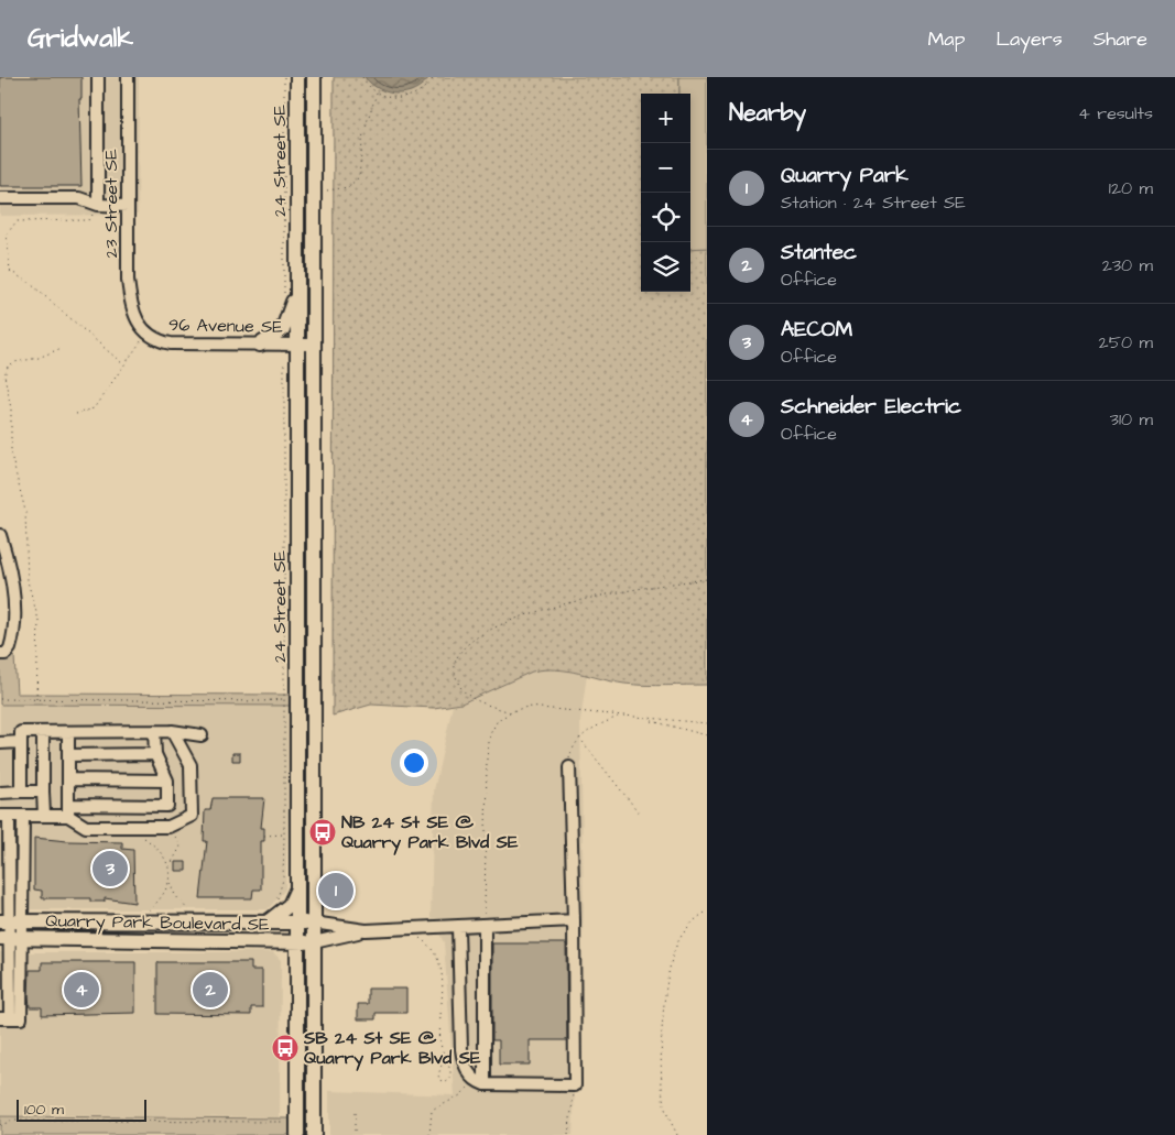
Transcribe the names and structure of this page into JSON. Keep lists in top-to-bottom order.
{
  "streets": {
    "main road": ["24 Street SE", "Quarry Park Boulevard SE"],
    "street": ["23 Street SE", "96 Avenue SE"]
  },
  "crossings": [
    ["24 Street SE", "96 Avenue SE"],
    ["24 Street SE", "Quarry Park Boulevard SE"],
    ["23 Street SE", "96 Avenue SE"]
  ],
  "places": {
    "bus stop": ["NB 24 St SE @ Quarry Park Blvd SE", "SB 24 St SE @ Quarry Park Blvd SE"]
  },
  "scale_bar": "100 m",
  "page": {
    "header": "Gridwalk",
    "nav": ["Map", "Layers", "Share"],
    "heading": ["Nearby", "4 results"],
    "map_buttons": ["+", "−"],
    "list": [
      {
        "mark": "1",
        "name": "Quarry Park",
        "note": "Station · 24 Street SE",
        "value": "120 m"
      },
      {
        "mark": "2",
        "name": "Stantec",
        "note": "Office",
        "value": "230 m"
      },
      {
        "mark": "3",
        "name": "AECOM",
        "note": "Office",
        "value": "250 m"
      },
      {
        "mark": "4",
        "name": "Schneider Electric",
        "note": "Office",
        "value": "310 m"
      }
    ],
    "pins": [
      "3",
      "1",
      "2",
      "4"
    ],
    "scale": "100 m"
  }
}
